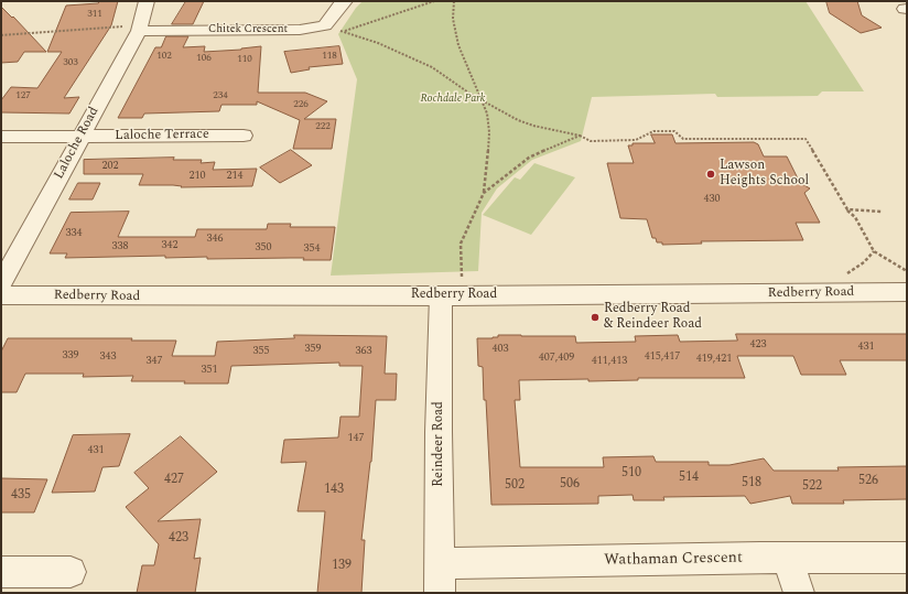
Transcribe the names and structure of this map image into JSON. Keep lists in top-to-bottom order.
{
  "streets": {
    "street": [
      "Chitek Crescent",
      "Laloche Terrace",
      "Laloche Road",
      "Redberry Road",
      "Reindeer Road",
      "Wathaman Crescent"
    ]
  },
  "crossings": [
    ["Chitek Crescent", "Laloche Road"],
    ["Laloche Terrace", "Laloche Road"],
    ["Redberry Road", "Reindeer Road"],
    ["Reindeer Road", "Wathaman Crescent"]
  ],
  "parks": ["Rochdale Park"],
  "places": ["Lawson Heights School", "Redberry Road & Reindeer Road"],
  "house_numbers": [
    "311",
    "102",
    "118",
    "106",
    "110",
    "303",
    "127",
    "234",
    "226",
    "222",
    "202",
    "210",
    "214",
    "430",
    "334",
    "346",
    "342",
    "338",
    "350",
    "354",
    "423",
    "431",
    "359",
    "403",
    "355",
    "363",
    "339",
    "343",
    "415,417",
    "407,409",
    "419,421",
    "347",
    "411,413",
    "351",
    "147",
    "431",
    "510",
    "514",
    "427",
    "526",
    "518",
    "506",
    "502",
    "522",
    "143",
    "435",
    "423",
    "139"
  ]
}
